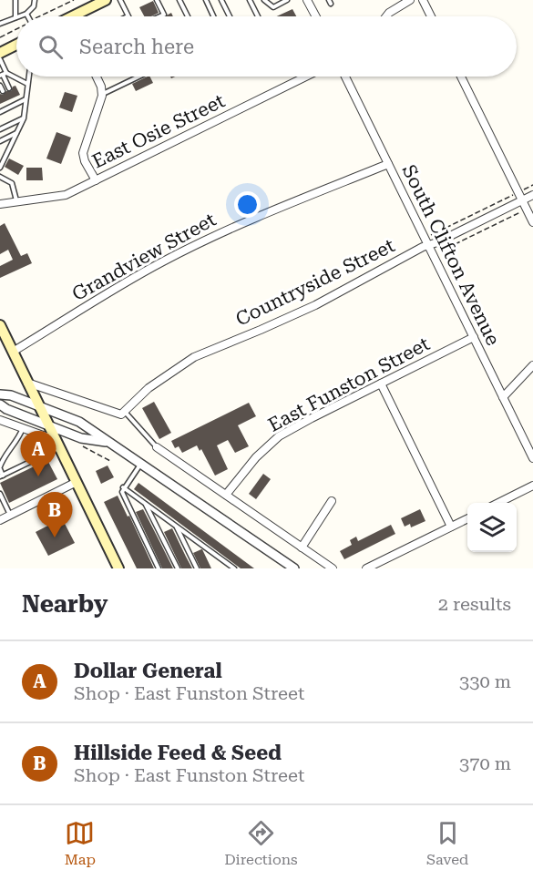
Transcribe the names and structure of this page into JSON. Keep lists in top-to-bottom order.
{
  "streets": {
    "street": [
      "East Osie Street",
      "South Clifton Avenue",
      "Grandview Street",
      "Countryside Street",
      "East Funston Street"
    ]
  },
  "crossings": [
    ["South Clifton Avenue", "Grandview Street"],
    ["South Clifton Avenue", "Countryside Street"],
    ["South Clifton Avenue", "East Funston Street"]
  ],
  "page": {
    "search": "Search here",
    "pins": ["A", "B"],
    "heading": ["Nearby", "2 results"],
    "list": [
      {
        "mark": "A",
        "name": "Dollar General",
        "note": "Shop · East Funston Street",
        "value": "330 m"
      },
      {
        "mark": "B",
        "name": "Hillside Feed & Seed",
        "note": "Shop · East Funston Street",
        "value": "370 m"
      }
    ],
    "nav": ["Map", "Directions", "Saved"]
  }
}
